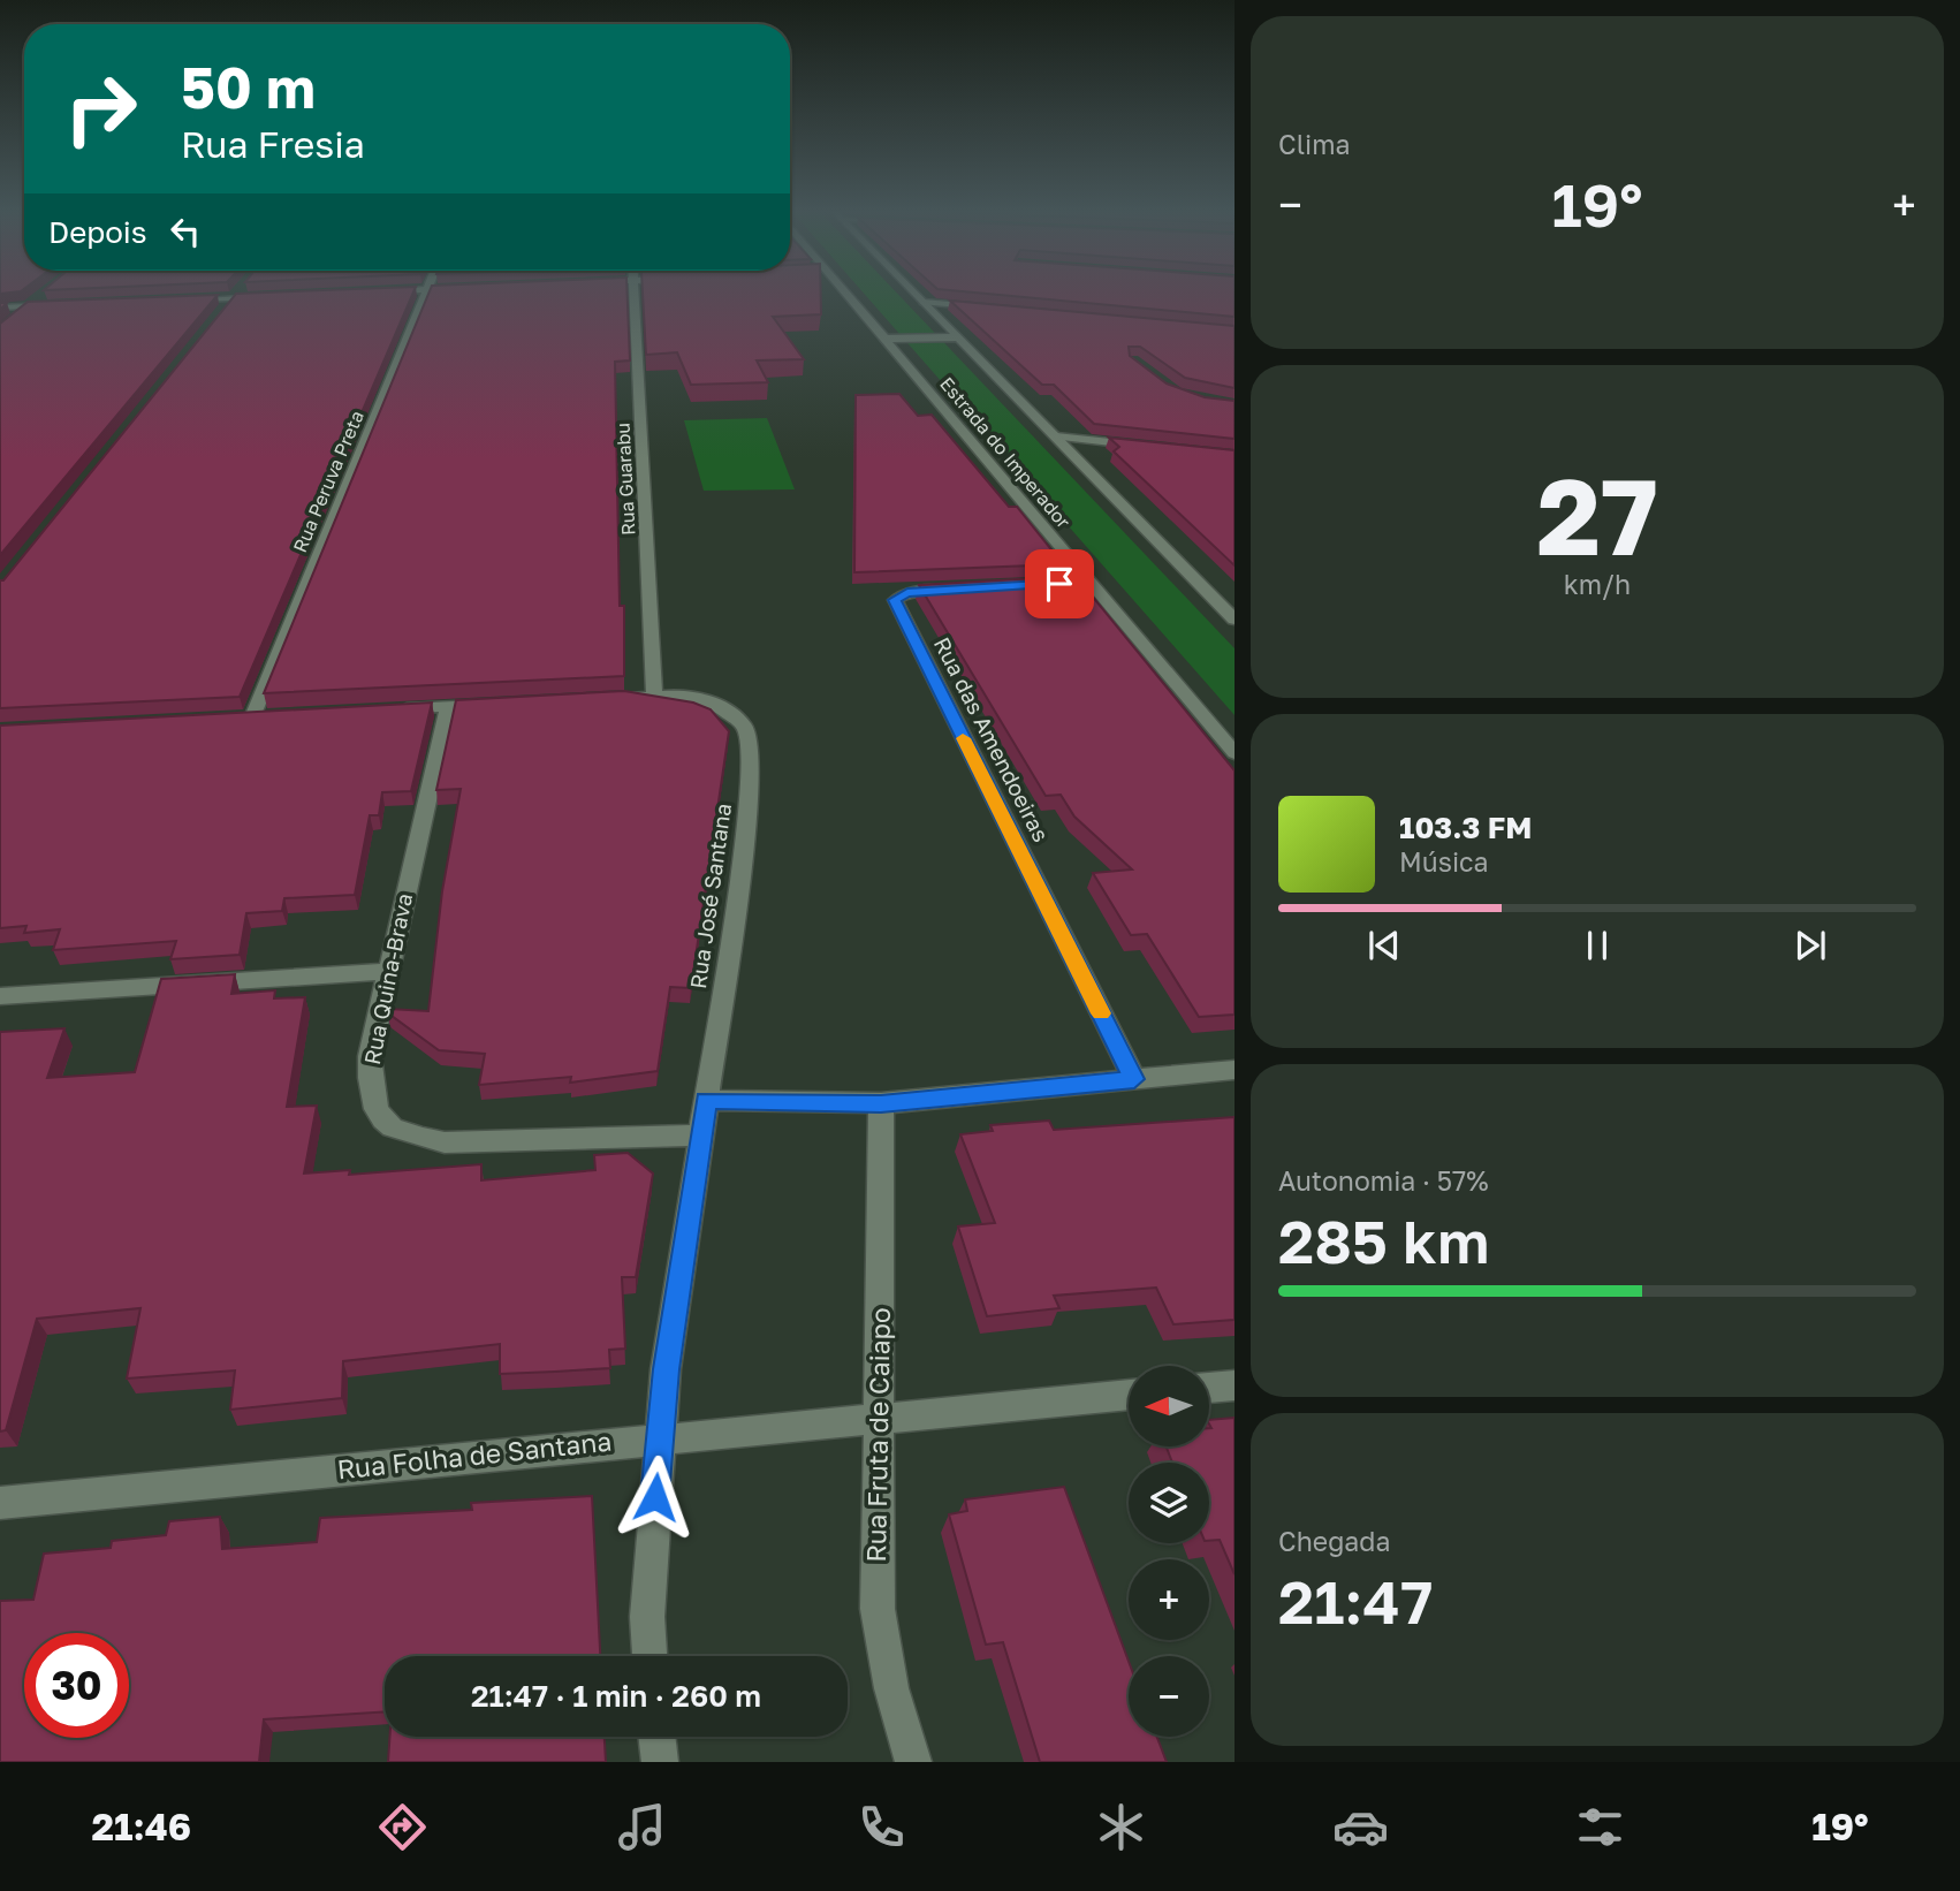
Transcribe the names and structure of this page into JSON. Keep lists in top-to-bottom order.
{
  "streets": {
    "street": [
      "Estrada do Imperador",
      "Rua Guarabu",
      "Rua Peruva Preta",
      "Rua das Amendoeiras",
      "Rua José Santana",
      "Rua Quina-Brava",
      "Rua Fruta de Caiapo",
      "Rua Folha de Santana"
    ]
  },
  "crossings": [
    ["Rua Guarabu", "Rua José Santana"],
    ["Rua José Santana", "Rua Quina-Brava"],
    ["Rua José Santana", "Rua Folha de Santana"],
    ["Rua Fruta de Caiapo", "Rua Folha de Santana"]
  ],
  "north": "left",
  "page": {
    "tile": [
      "Clima",
      ["27", "km/h"],
      ["Autonomia · 57%", "285 km"],
      ["Chegada", "21:47"]
    ],
    "turn": ["50 m", "Rua Fresia"],
    "heat": ["−", "19°", "+"],
    "then": "Depois",
    "song": ["103.3 FM", "Música"],
    "map_buttons": ["+", "−"],
    "limit": "30",
    "trip": "21:47 · 1 min · 260 m",
    "tabs": ["21:46", "19°"]
  }
}
